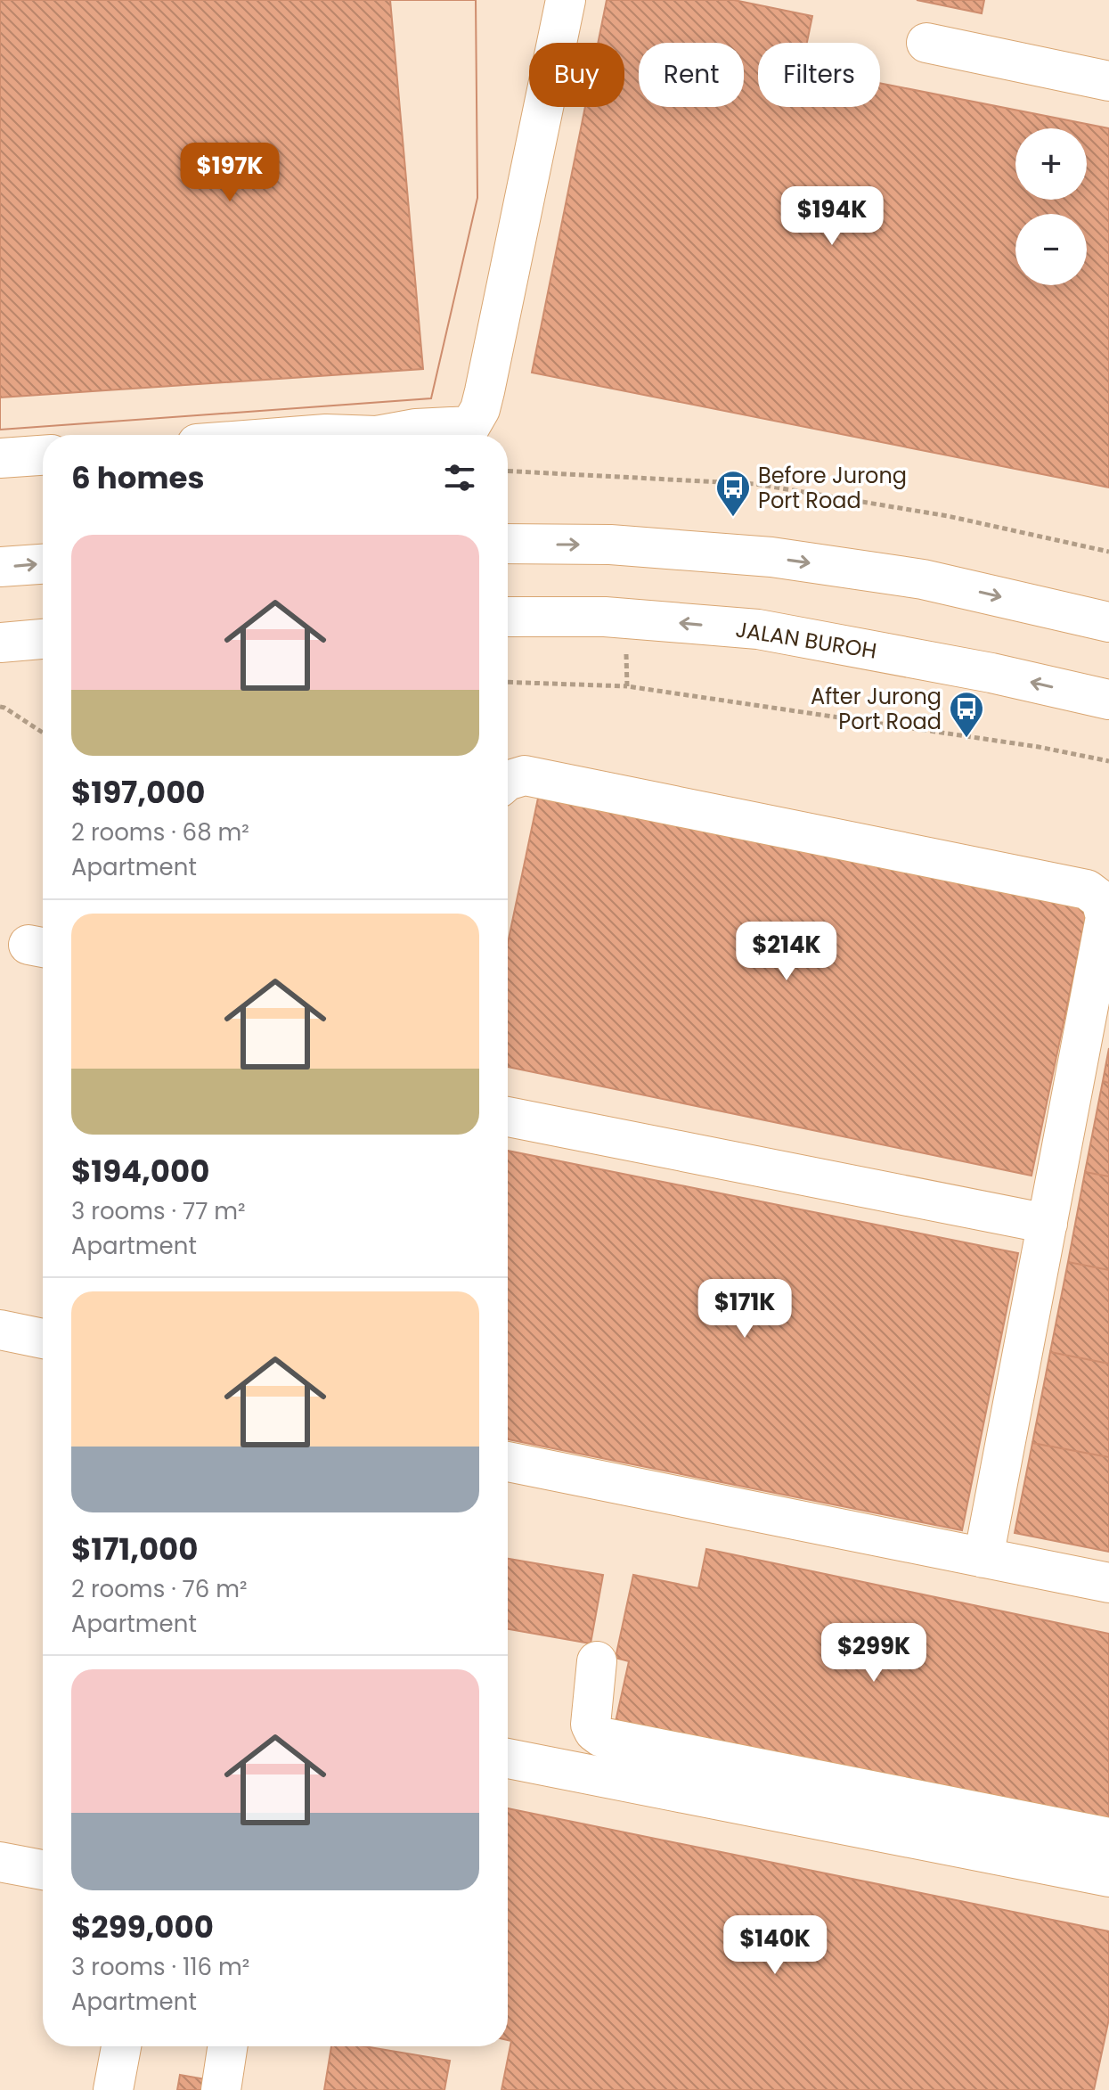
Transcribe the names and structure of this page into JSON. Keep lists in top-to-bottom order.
{
  "streets": {
    "main road": ["JALAN BUROH"]
  },
  "places": {
    "bus stop": ["Before Jurong Port Road", "After Jurong Port Road"]
  },
  "page": {
    "chip": ["Buy", "Rent", "Filters"],
    "map_buttons": ["+", "−"],
    "price": [
      "$197K",
      "$194K",
      "$214K",
      "$171K",
      "$299K",
      "$140K"
    ],
    "heading": "6 homes",
    "list": [
      {
        "name": "$197,000",
        "note": "2 rooms · 68 m² · Apartment"
      },
      {
        "name": "$194,000",
        "note": "3 rooms · 77 m² · Apartment"
      },
      {
        "name": "$171,000",
        "note": "2 rooms · 76 m² · Apartment"
      },
      {
        "name": "$299,000",
        "note": "3 rooms · 116 m² · Apartment"
      }
    ]
  }
}
